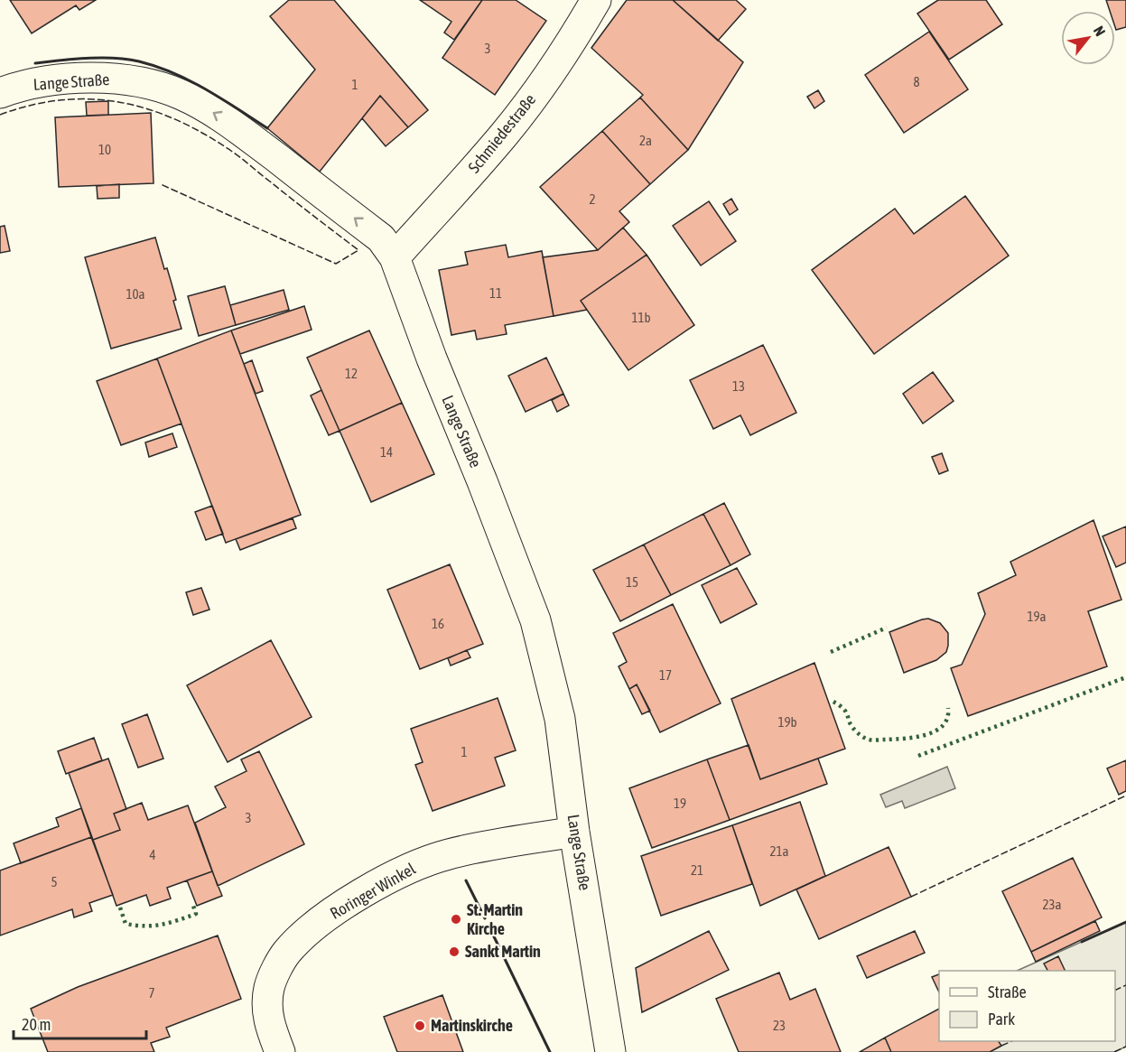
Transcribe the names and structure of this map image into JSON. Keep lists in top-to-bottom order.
{
  "streets": {
    "street": ["Lange Straße", "Schmiedestraße", "Roringer Winkel"]
  },
  "crossings": [
    ["Lange Straße", "Schmiedestraße"],
    ["Lange Straße", "Roringer Winkel"]
  ],
  "places": ["St. Martin Kirche", "Sankt Martin", "Martinskirche"],
  "house_numbers": [
    "3",
    "8",
    "1",
    "2a",
    "10",
    "2",
    "11",
    "10a",
    "11b",
    "12",
    "13",
    "14",
    "15",
    "19a",
    "16",
    "17",
    "19b",
    "1",
    "19",
    "3",
    "21a",
    "4",
    "21",
    "5",
    "23a",
    "7",
    "23"
  ],
  "legend": ["Straße", "Park"],
  "scale_bar": "20 m",
  "north": "top right"
}
